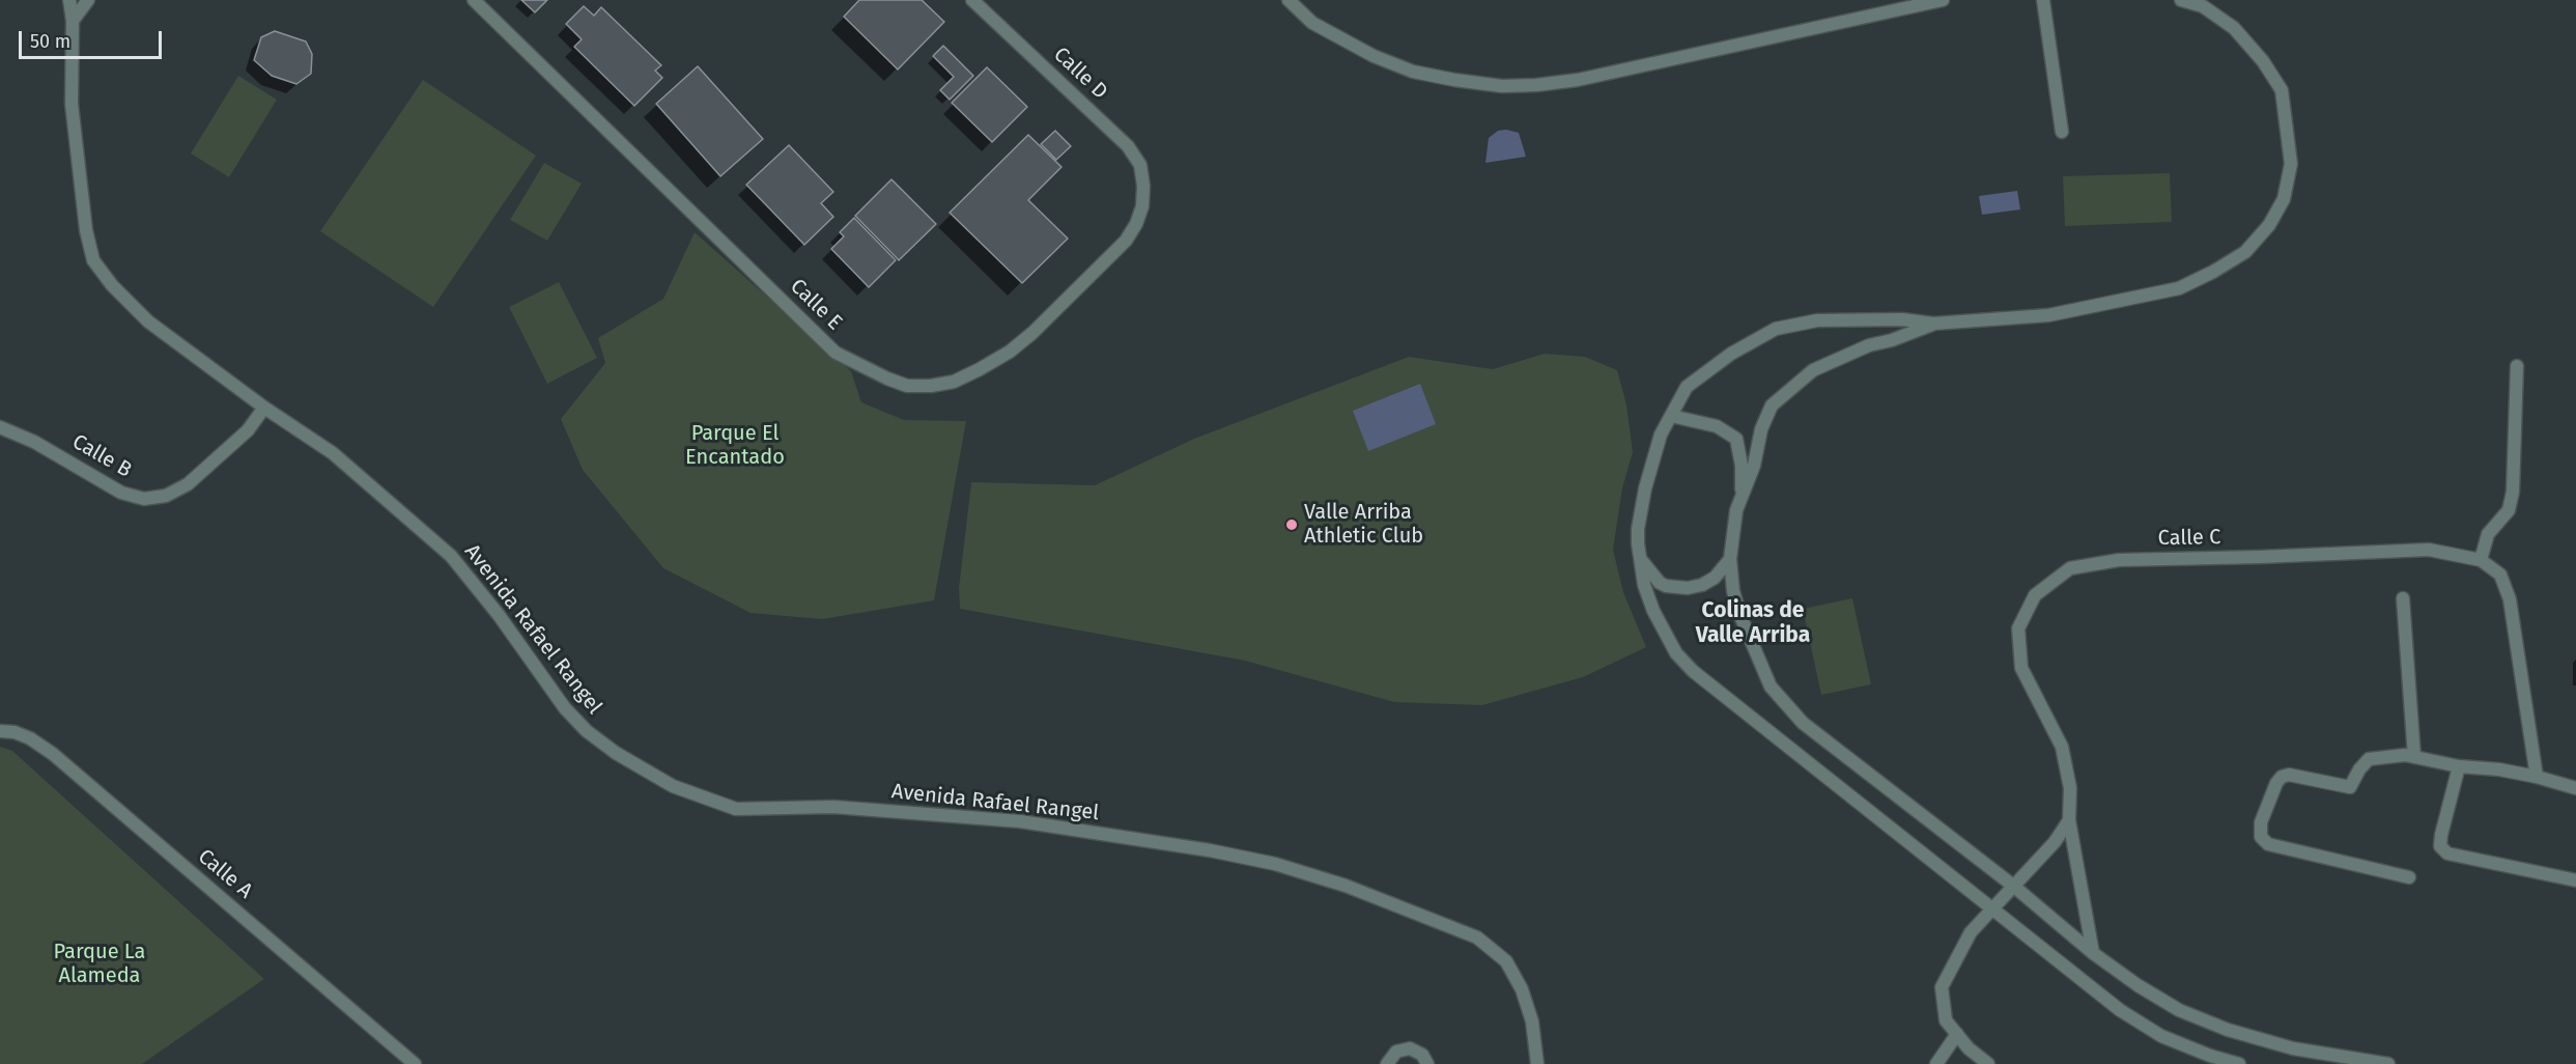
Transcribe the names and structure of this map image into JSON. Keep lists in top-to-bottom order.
{
  "streets": {
    "street": [
      "Calle D",
      "Calle E",
      "Calle B",
      "Calle C",
      "Avenida Rafael Rangel",
      "Calle A"
    ]
  },
  "crossings": [
    ["Calle D", "Calle E"],
    ["Calle B", "Avenida Rafael Rangel"]
  ],
  "districts": ["Colinas de Valle Arriba"],
  "parks": ["Parque El Encantado", "Parque La Alameda"],
  "places": ["Valle Arriba Athletic Club"],
  "scale_bar": "50 m"
}
